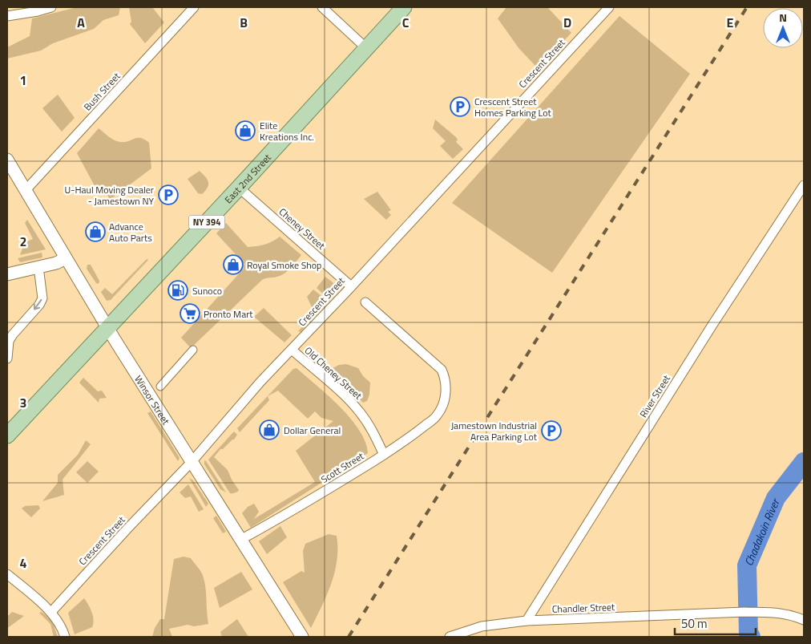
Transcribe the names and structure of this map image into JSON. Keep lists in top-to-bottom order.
{
  "streets": {
    "main road": ["East 2nd Street", "NY 394"],
    "street": [
      "Crescent Street",
      "Bush Street",
      "Cheney Street",
      "Old Cheney Street",
      "River Street",
      "Winsor Street",
      "Scott Street",
      "Chandler Street"
    ]
  },
  "crossings": [
    ["Crescent Street", "Cheney Street"],
    ["Crescent Street", "Old Cheney Street"],
    ["Crescent Street", "Winsor Street"],
    ["Bush Street", "Winsor Street"],
    ["East 2nd Street", "Cheney Street"],
    ["East 2nd Street", "Winsor Street"],
    ["Old Cheney Street", "Scott Street"],
    ["River Street", "Chandler Street"],
    ["Winsor Street", "Scott Street"]
  ],
  "water": ["Chadakoin River"],
  "places": {
    "parking": ["Crescent Street Homes Parking Lot", "U-Haul Moving Dealer - Jamestown NY", "Jamestown Industrial Area Parking Lot"],
    "shop": [
      "Elite Kreations Inc.",
      "Advance Auto Parts",
      "Royal Smoke Shop",
      "Dollar General"
    ],
    "fuel station": ["Sunoco"],
    "supermarket": ["Pronto Mart"]
  },
  "scale_bar": "50 m",
  "north": "top",
  "grid": {
    "columns": [
      "A",
      "B",
      "C",
      "D",
      "E"
    ],
    "rows": [
      "1",
      "2",
      "3",
      "4"
    ]
  }
}
